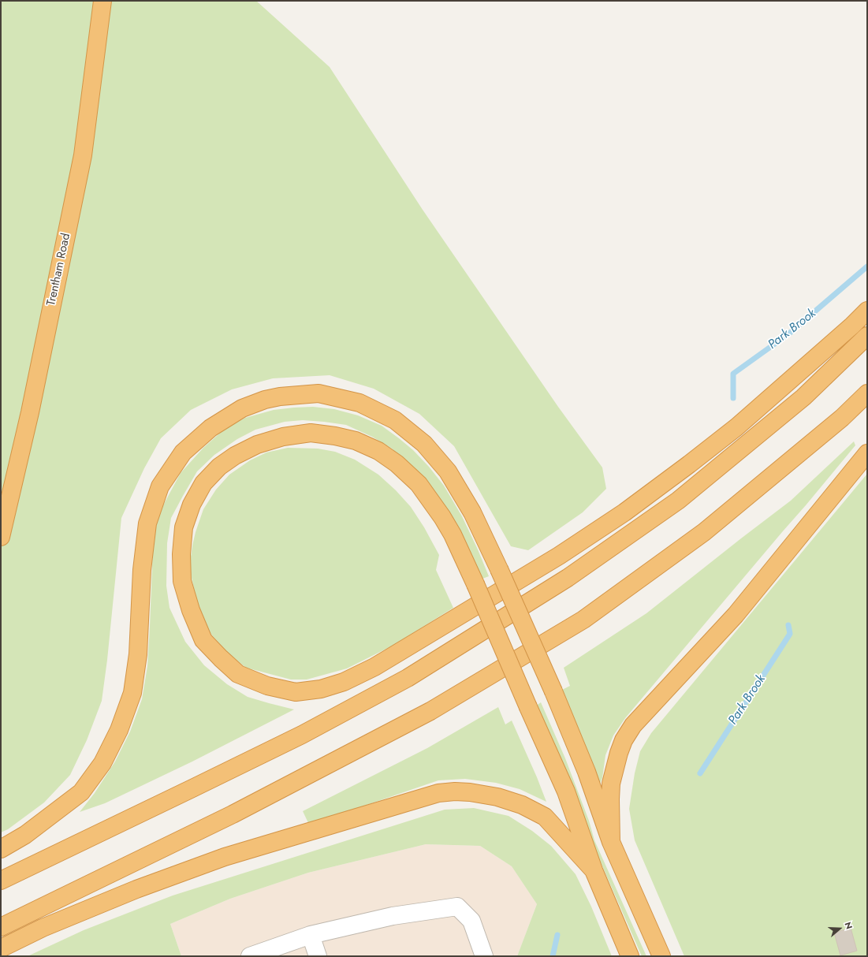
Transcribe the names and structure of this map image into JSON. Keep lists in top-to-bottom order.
{
  "streets": {
    "highway": ["Trentham Road"]
  },
  "water": ["Park Brook"],
  "north": "right"
}
